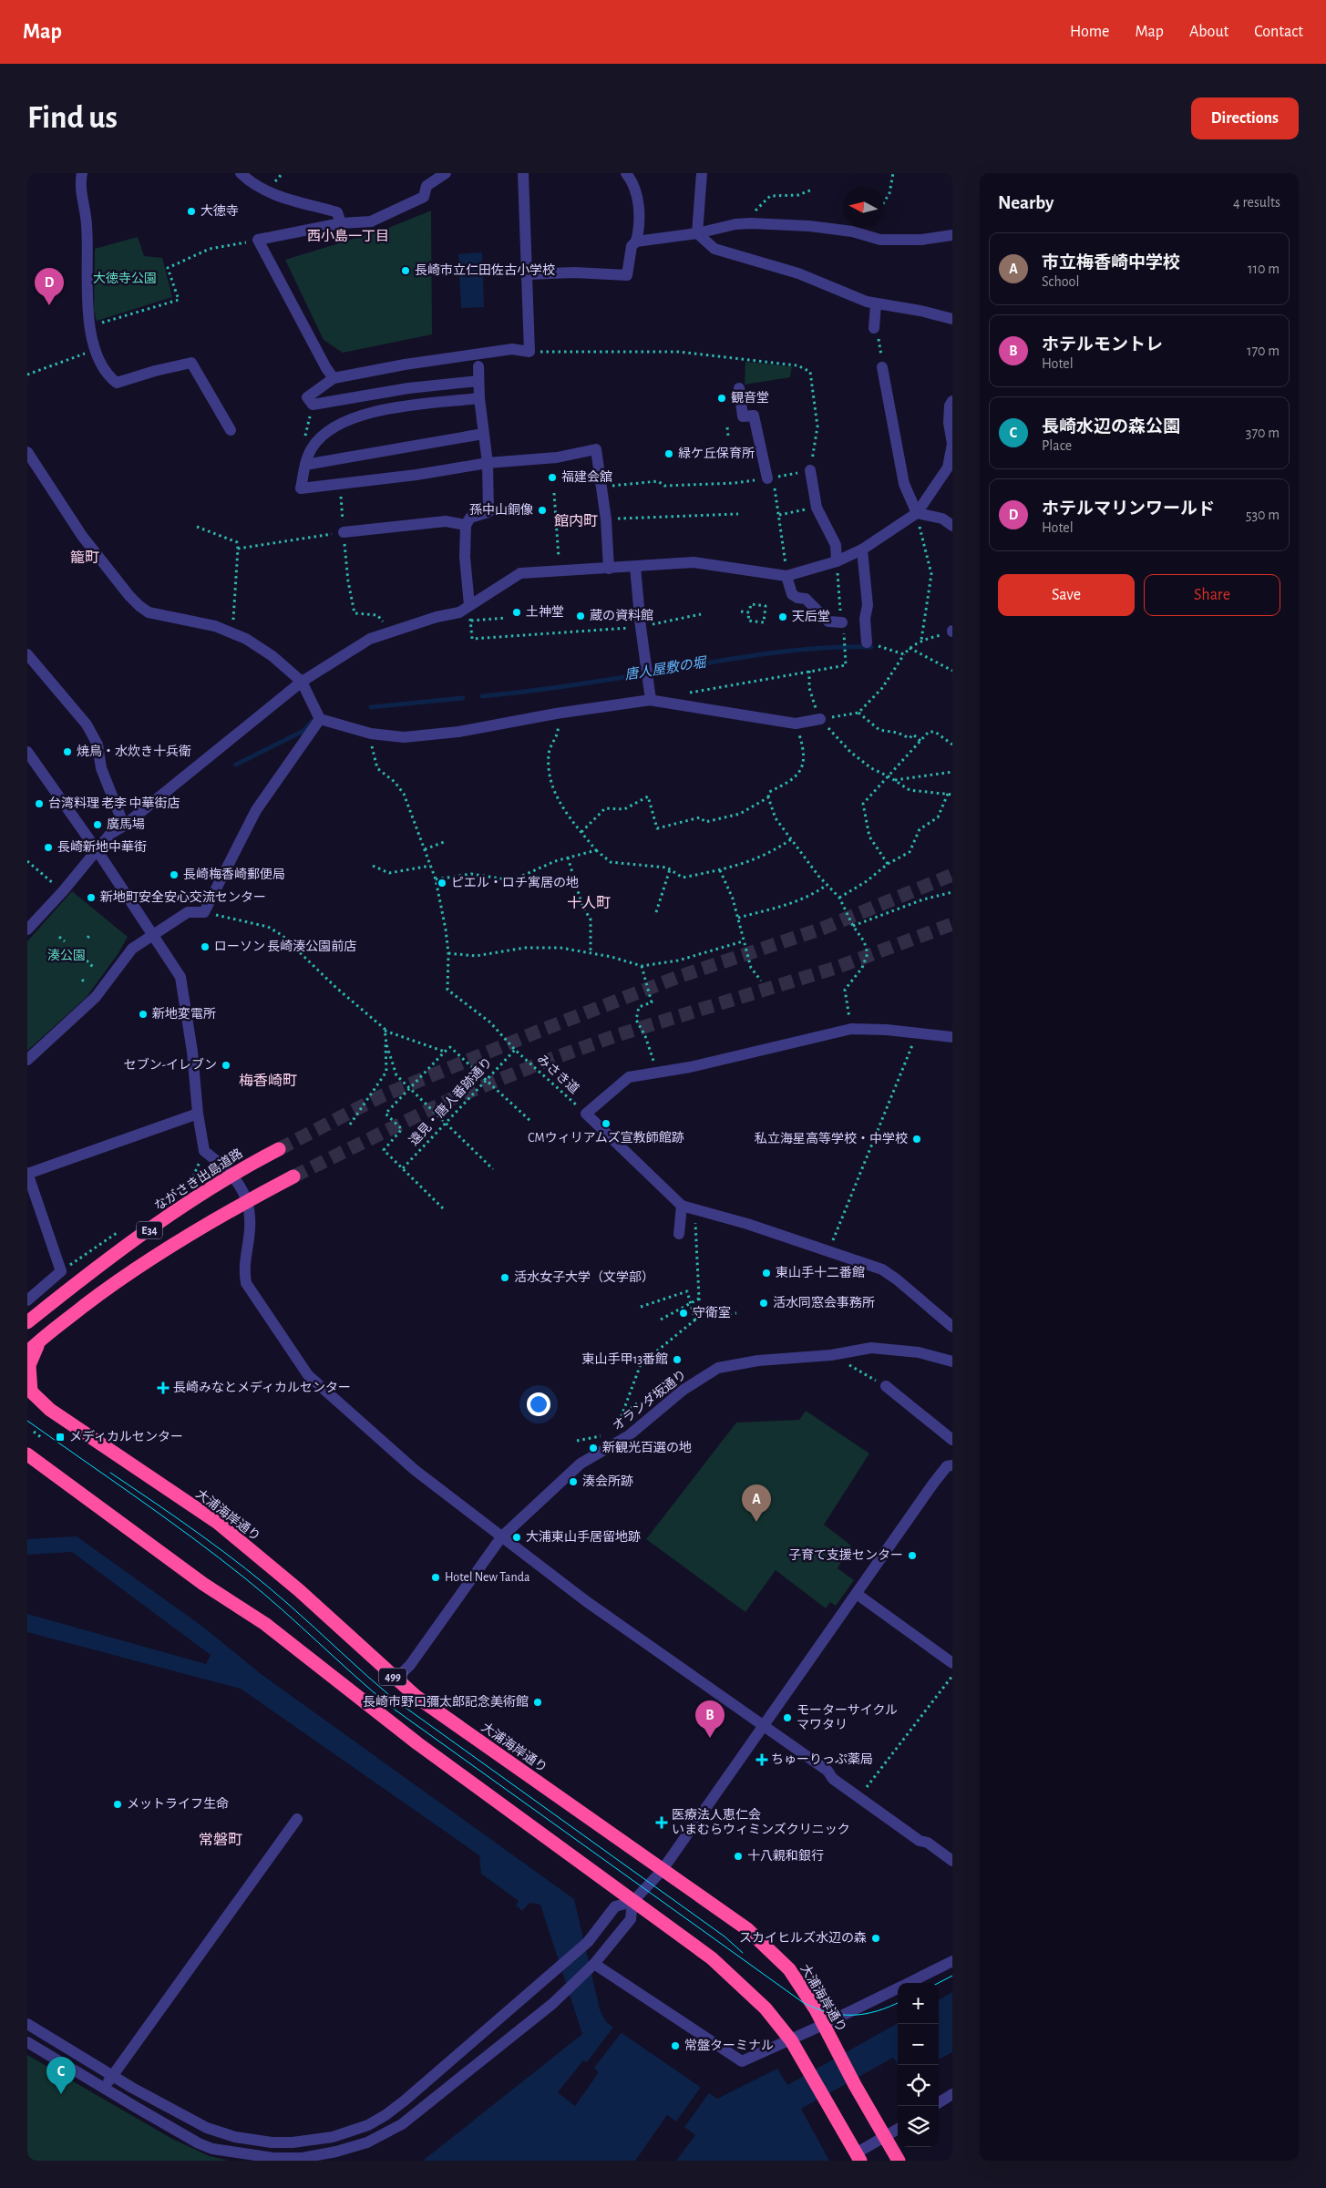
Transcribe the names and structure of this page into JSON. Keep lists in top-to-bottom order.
{
  "streets": {
    "highway": [
      "ながさき出島道路",
      "E34",
      "大浦海岸通り",
      "499"
    ],
    "street": ["オランダ坂通り"],
    "path": ["みさき道", "遠見・唐人番跡通り"]
  },
  "crossings": [
    ["みさき道", "遠見・唐人番跡通り"],
    ["オランダ坂通り", "大浦海岸通り"]
  ],
  "districts": [
    "西小島一丁目",
    "館内町",
    "籠町",
    "十人町",
    "梅香崎町",
    "常磐町"
  ],
  "water": ["唐人屋敷の堀"],
  "parks": ["大徳寺公園", "湊公園"],
  "places": {
    "other": [
      "大徳寺",
      "長崎市立仁田佐古小学校",
      "観音堂",
      "緑ケ丘保育所",
      "福建会舘",
      "孫中山銅像",
      "土神堂",
      "蔵の資料館",
      "天后堂",
      "焼鳥・水炊き十兵衛",
      "台湾料理 老李 中華街店",
      "廣馬場",
      "長崎新地中華街",
      "長崎梅香崎郵便局",
      "ピエル・ロチ寓居の地",
      "新地町安全安心交流センター",
      "ローソン 長崎湊公園前店",
      "新地変電所",
      "セブン-イレブン",
      "CMウィリアムズ宣教師館跡",
      "私立海星高等学校・中学校",
      "東山手十二番館",
      "活水女子大学（文学部）",
      "活水同窓会事務所",
      "守衛室",
      "東山手甲13番館",
      "新観光百選の地",
      "湊会所跡",
      "大浦東山手居留地跡",
      "子育て支援センター",
      "Hotel New Tanda",
      "長崎市野口彌太郎記念美術館",
      "モーターサイクル マワタリ",
      "メットライフ生命",
      "十八親和銀行",
      "スカイヒルズ水辺の森",
      "常盤ターミナル"
    ],
    "health": ["長崎みなとメディカルセンター", "ちゅーりっぷ薬局", "医療法人恵仁会 いまむらウィミンズクリニック"],
    "transit": ["メディカルセンター"]
  },
  "north": "left",
  "page": {
    "header": "Map",
    "nav": [
      "Home",
      "Map",
      "About",
      "Contact"
    ],
    "buttons": [
      "Directions",
      ["Save", "Share"]
    ],
    "title": "Find us",
    "heading": ["Nearby", "4 results"],
    "list": [
      {
        "mark": "A",
        "name": "市立梅香崎中学校",
        "note": "School",
        "value": "110 m"
      },
      {
        "mark": "B",
        "name": "ホテルモントレ",
        "note": "Hotel",
        "value": "170 m"
      },
      {
        "mark": "C",
        "name": "長崎水辺の森公園",
        "note": "Place",
        "value": "370 m"
      },
      {
        "mark": "D",
        "name": "ホテルマリンワールド",
        "note": "Hotel",
        "value": "530 m"
      }
    ],
    "pins": [
      "D",
      "A",
      "B",
      "C"
    ],
    "map_buttons": ["+", "−"]
  }
}
